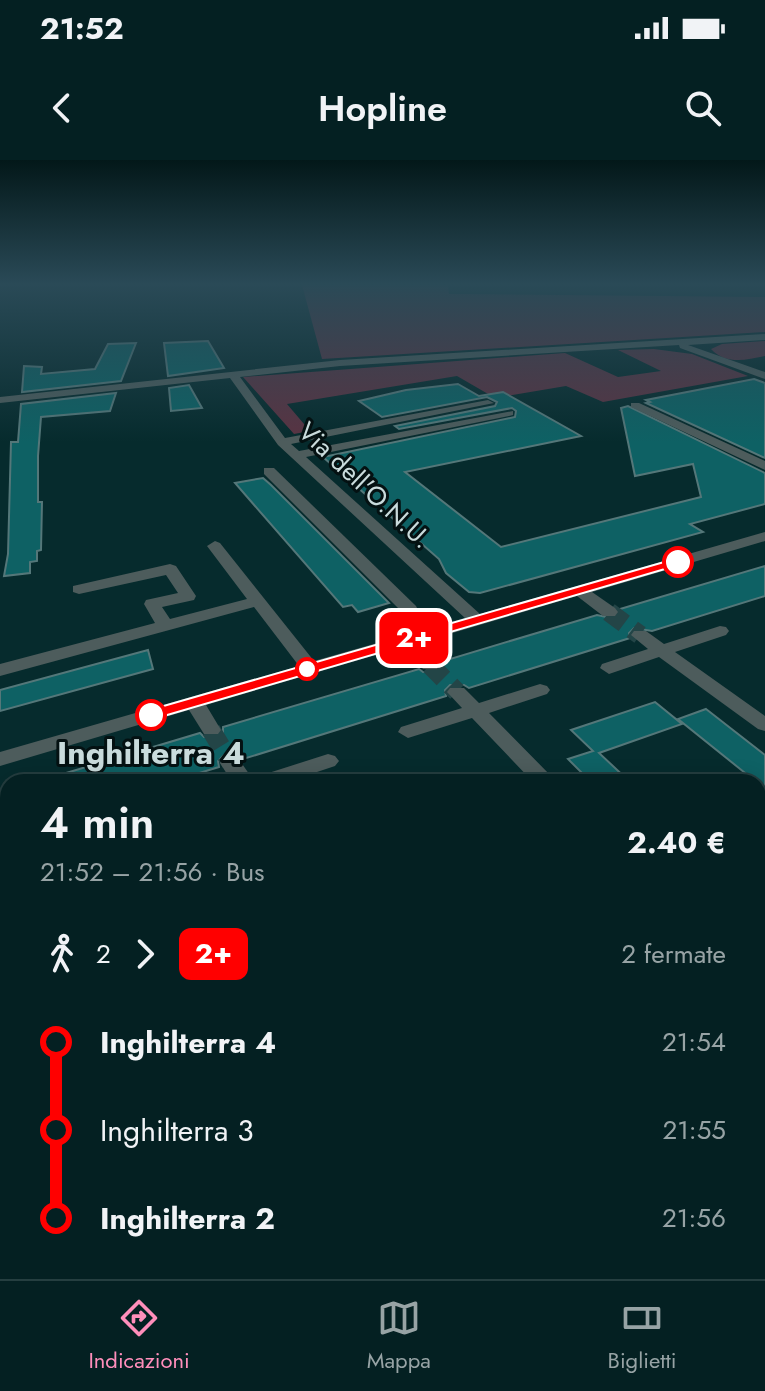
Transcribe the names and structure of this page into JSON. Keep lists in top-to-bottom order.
{
  "streets": {
    "street": ["Via dell'O.N.U."]
  },
  "places": ["Inghilterra 4"],
  "lines": ["bus line 2+"],
  "page": {
    "status": "21:52",
    "header": "Hopline",
    "on_map": "2+",
    "heading": ["4 min", "21:52 – 21:56 · Bus", "2.40 €"],
    "legs": ["2", "2+", "2 fermate"],
    "list": [
      {
        "name": "Inghilterra 4",
        "value": "21:54"
      },
      {
        "name": "Inghilterra 3",
        "value": "21:55"
      },
      {
        "name": "Inghilterra 2",
        "value": "21:56"
      }
    ],
    "tabs": ["Indicazioni", "Mappa", "Biglietti"]
  }
}
